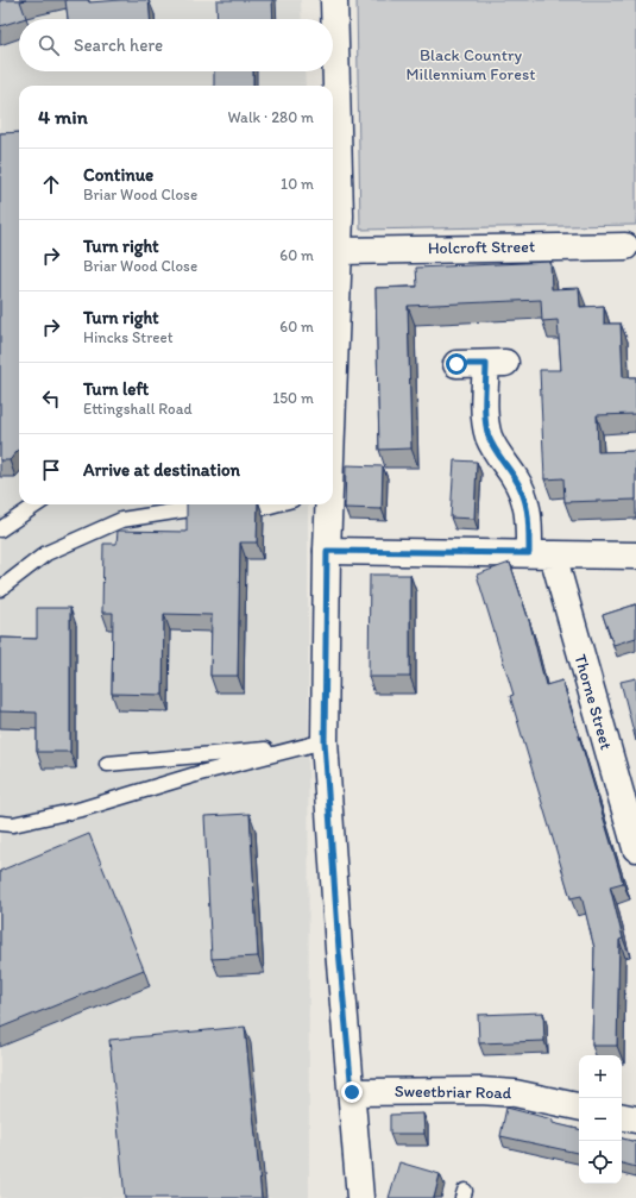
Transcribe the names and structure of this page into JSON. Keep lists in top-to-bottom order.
{
  "streets": {
    "street": ["Holcroft Street", "Thorne Street", "Sweetbriar Road"]
  },
  "parks": ["Black Country Millennium Forest"],
  "page": {
    "search": "Search here",
    "heading": ["4 min", "Walk · 280 m"],
    "list": [
      ["Continue", "Briar Wood Close", "10 m"],
      ["Turn right", "Briar Wood Close", "60 m"],
      ["Turn right", "Hincks Street", "60 m"],
      ["Turn left", "Ettingshall Road", "150 m"],
      "Arrive at destination"
    ],
    "map_buttons": ["+", "−"]
  }
}
